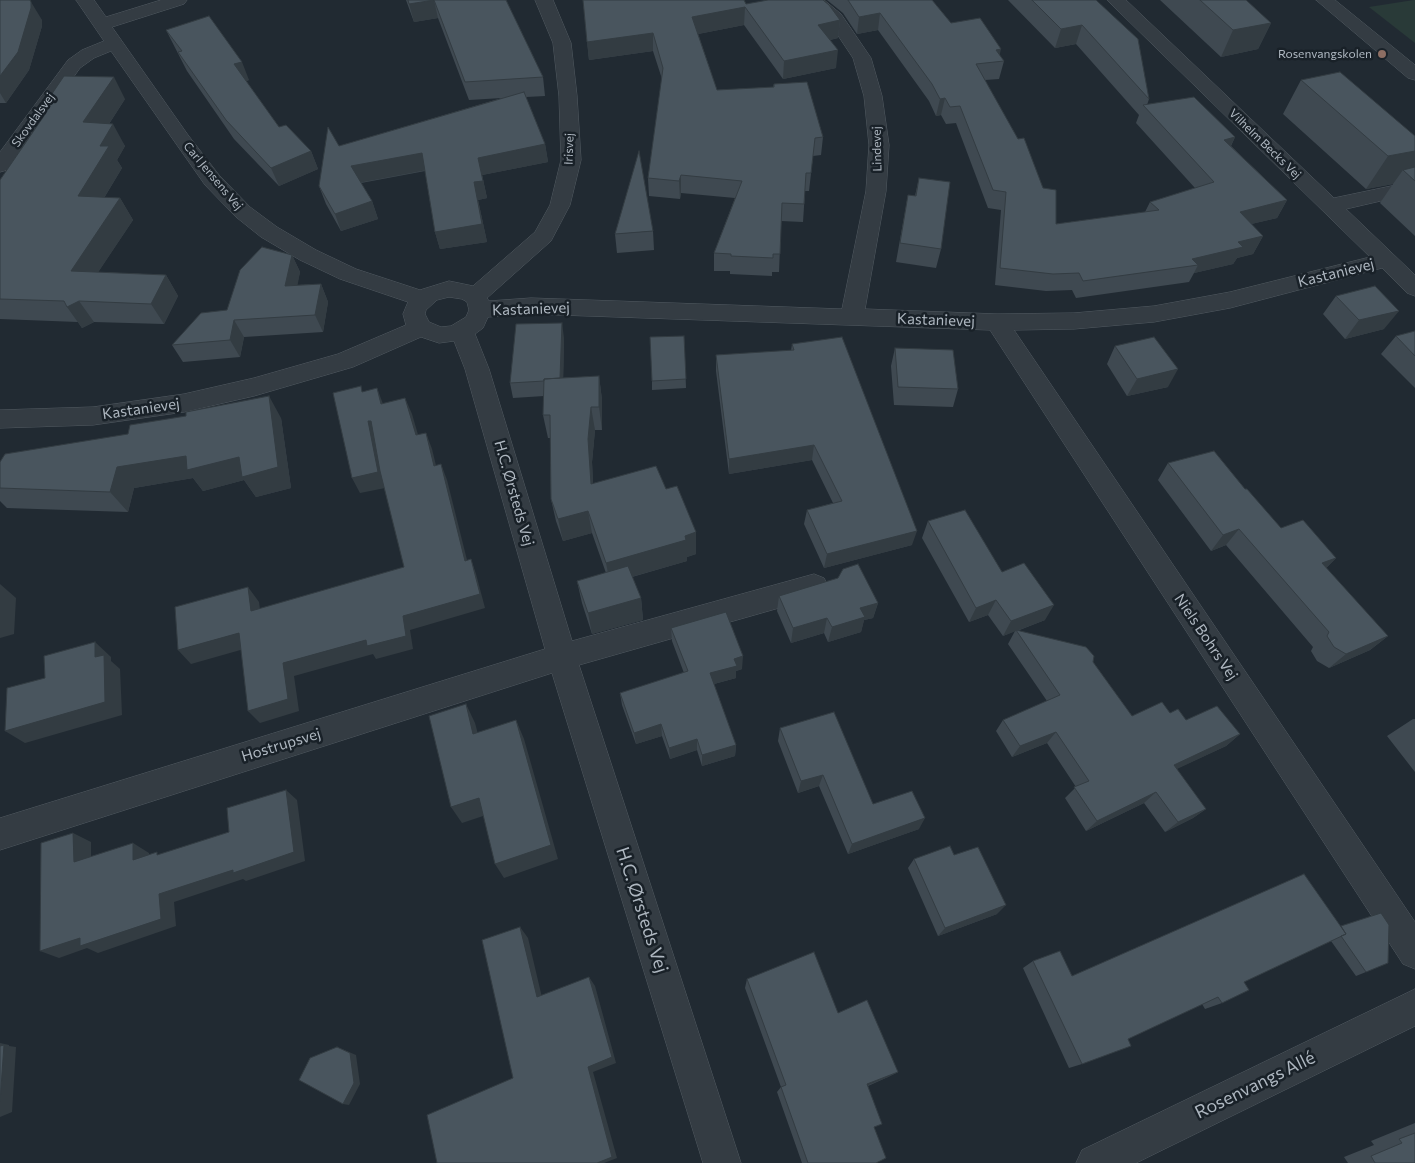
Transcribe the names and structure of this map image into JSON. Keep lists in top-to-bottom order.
{
  "streets": {
    "street": [
      "Skovdalsvej",
      "Vilhelm Becks Vej",
      "Irisvej",
      "Lindevej",
      "Carl Jensens Vej",
      "Kastanievej",
      "H.C. Ørsteds Vej",
      "Niels Bohrs Vej",
      "Hostrupsvej",
      "Rosenvangs Allé"
    ]
  },
  "crossings": [
    ["Skovdalsvej", "Carl Jensens Vej"],
    ["Vilhelm Becks Vej", "Kastanievej"],
    ["Irisvej", "Carl Jensens Vej"],
    ["Irisvej", "Kastanievej"],
    ["Irisvej", "H.C. Ørsteds Vej"],
    ["Lindevej", "Kastanievej"],
    ["Carl Jensens Vej", "Kastanievej"],
    ["Carl Jensens Vej", "H.C. Ørsteds Vej"],
    ["Kastanievej", "H.C. Ørsteds Vej"],
    ["Kastanievej", "Niels Bohrs Vej"],
    ["H.C. Ørsteds Vej", "Hostrupsvej"]
  ],
  "places": ["Rosenvangskolen"]
}
